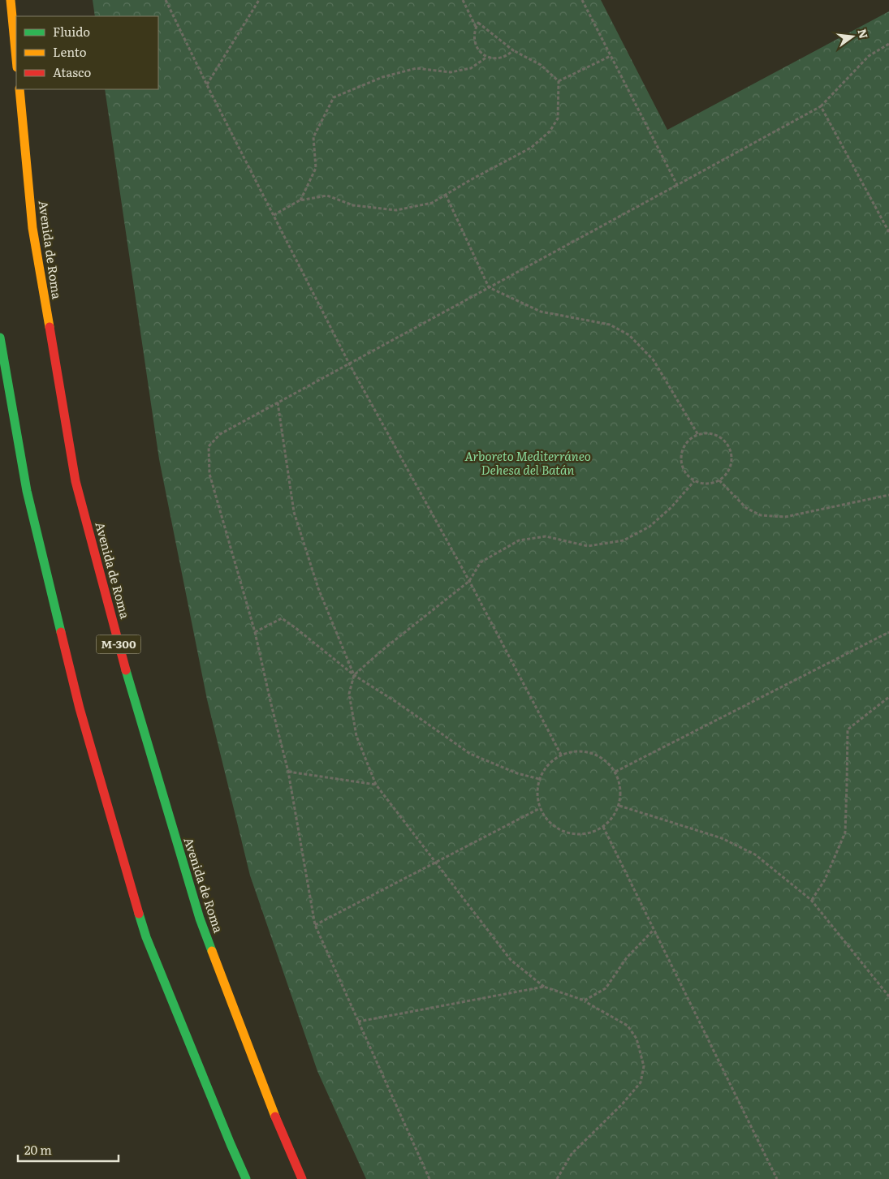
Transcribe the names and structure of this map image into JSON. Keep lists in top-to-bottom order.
{
  "streets": {
    "main road": ["Avenida de Roma", "M-300"]
  },
  "parks": ["Arboreto Mediterráneo Dehesa del Batán"],
  "legend": ["Fluido", "Lento", "Atasco"],
  "scale_bar": "20 m",
  "north": "right"
}
